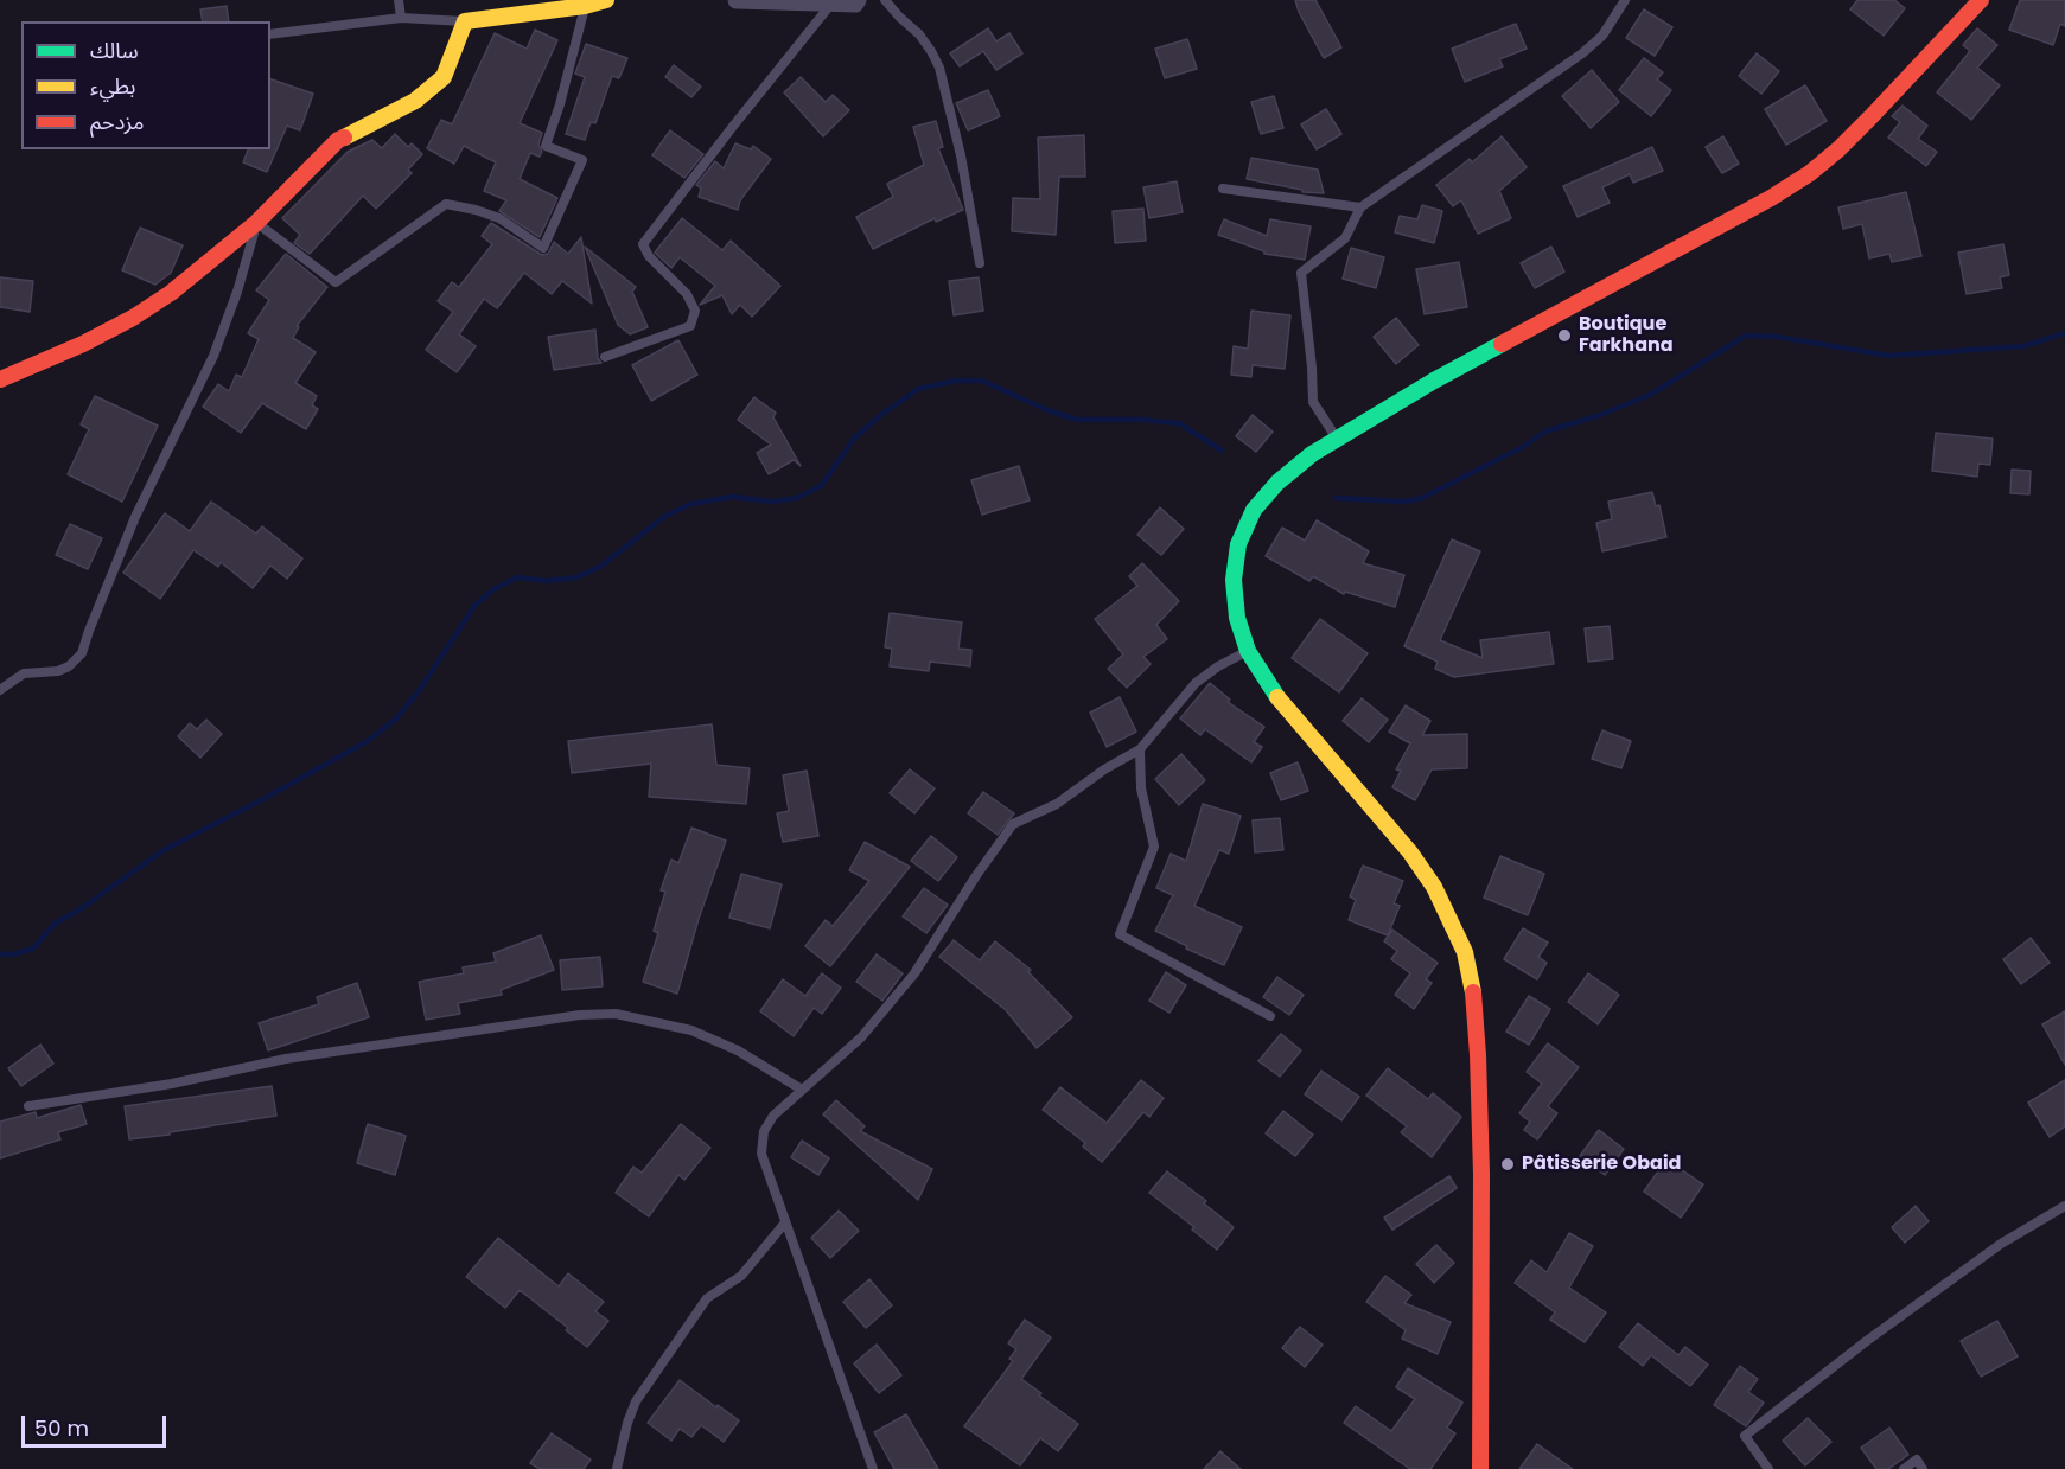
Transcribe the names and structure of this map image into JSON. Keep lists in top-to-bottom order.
{
  "places": ["Boutique Farkhana", "Pâtisserie Obaid"],
  "legend": ["سالك", "بطيء", "مزدحم"],
  "scale_bar": "50 m"
}
